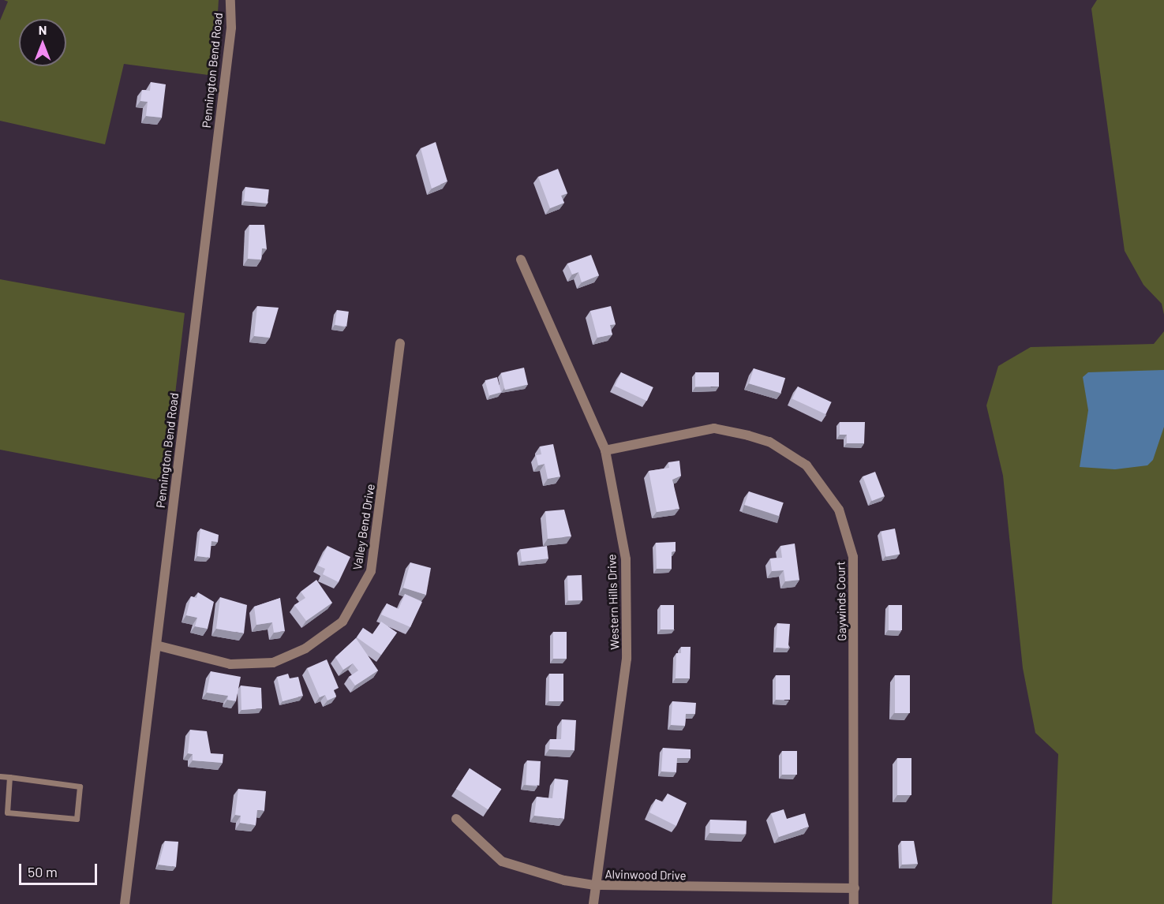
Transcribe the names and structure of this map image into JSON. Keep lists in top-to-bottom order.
{
  "streets": {
    "street": [
      "Pennington Bend Road",
      "Valley Bend Drive",
      "Gaywinds Court",
      "Western Hills Drive",
      "Alvinwood Drive"
    ]
  },
  "crossings": [
    ["Pennington Bend Road", "Valley Bend Drive"],
    ["Gaywinds Court", "Western Hills Drive"],
    ["Gaywinds Court", "Alvinwood Drive"],
    ["Western Hills Drive", "Alvinwood Drive"]
  ],
  "scale_bar": "50 m",
  "north": "top"
}
